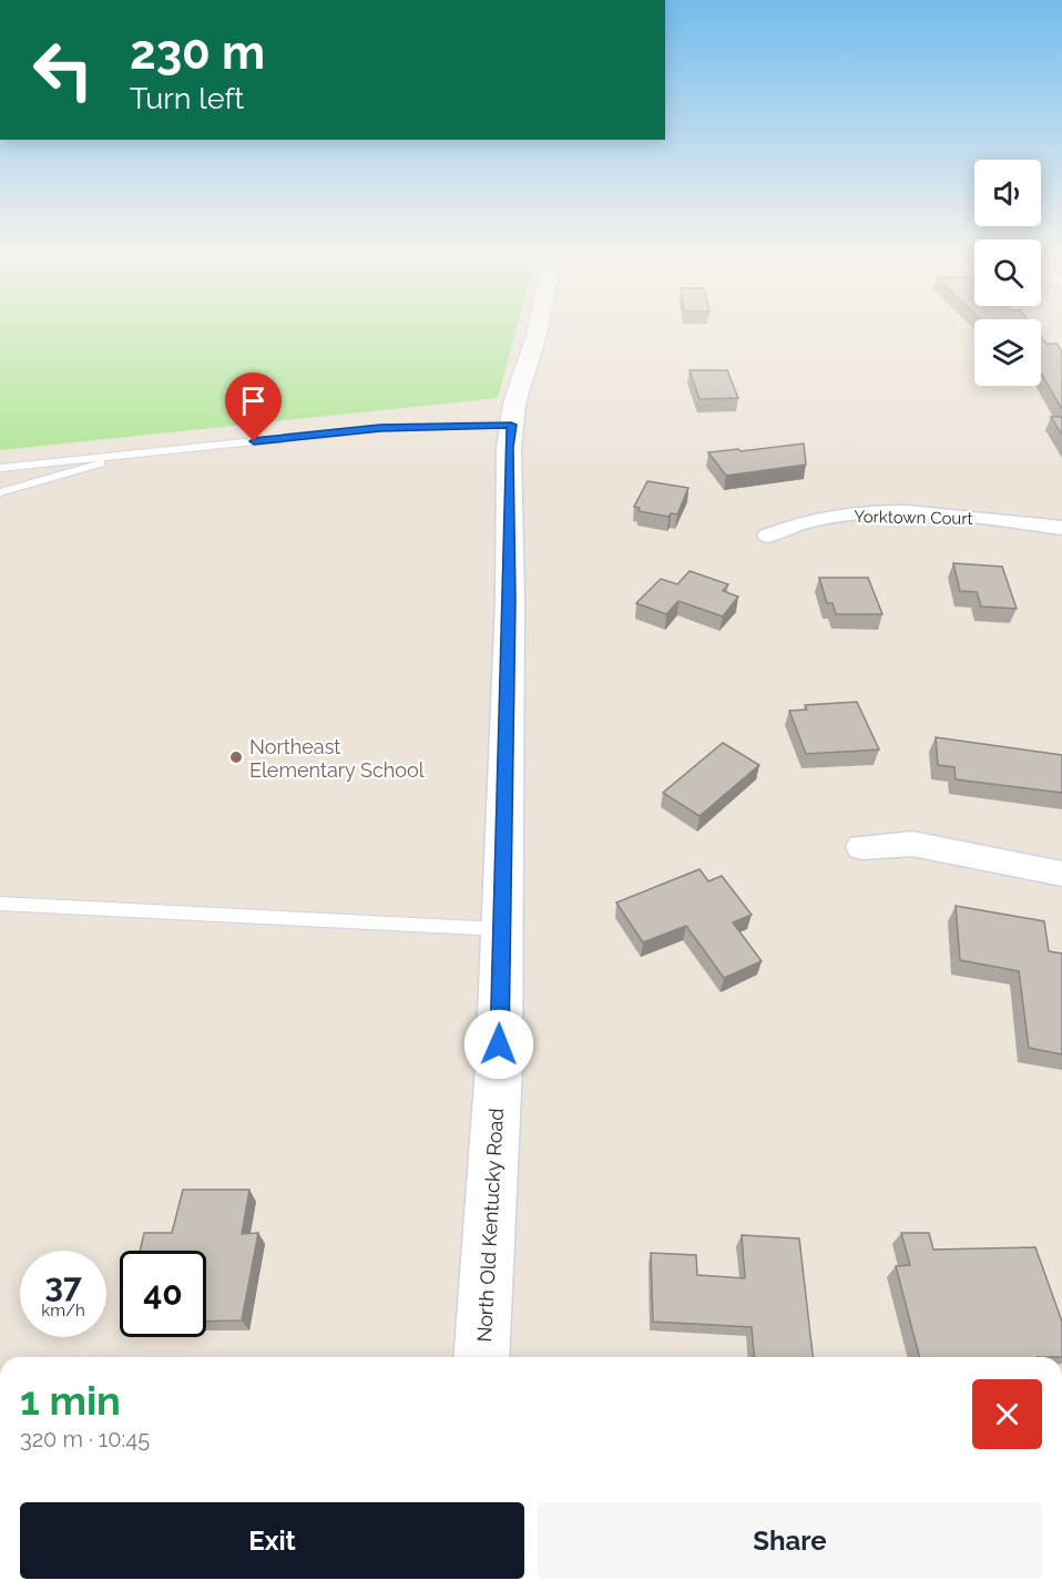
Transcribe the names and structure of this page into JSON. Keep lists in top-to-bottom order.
{
  "streets": {
    "street": ["Yorktown Court", "North Old Kentucky Road"]
  },
  "places": ["Northeast Elementary School"],
  "page": {
    "turn": ["230 m", "Turn left"],
    "speed": "37 km/h",
    "limit": "40",
    "heading": ["1 min", "320 m · 10:45"],
    "buttons": ["Exit", "Share"]
  }
}
